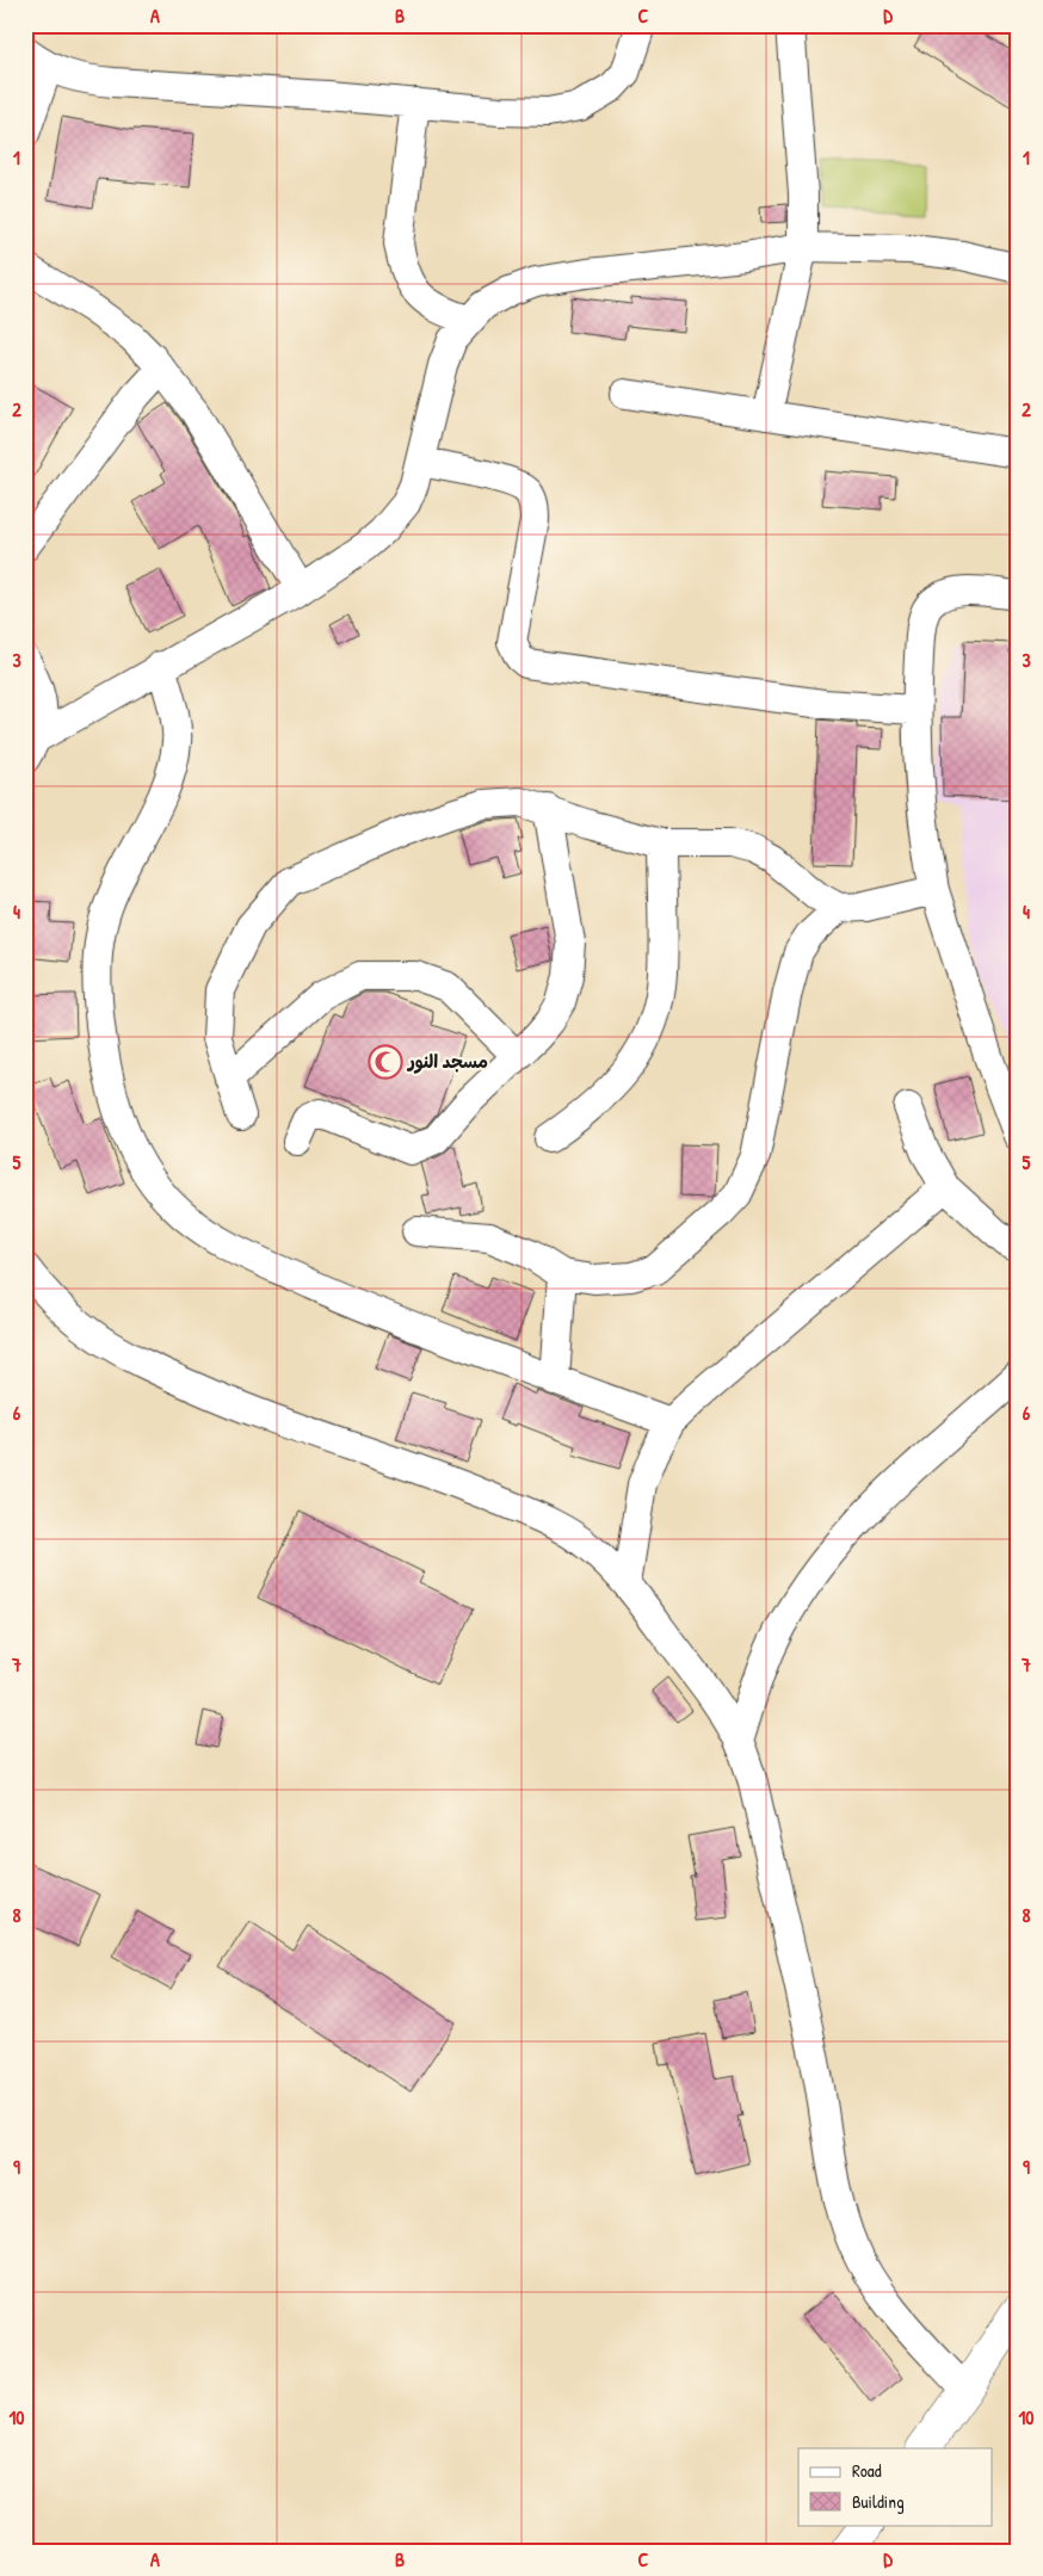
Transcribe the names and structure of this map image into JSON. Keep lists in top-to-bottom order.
{
  "places": {
    "mosque": ["مسجد النور"]
  },
  "legend": ["Road", "Building"],
  "grid": {
    "columns": [
      "A",
      "B",
      "C",
      "D"
    ],
    "rows": [
      "1",
      "2",
      "3",
      "4",
      "5",
      "6",
      "7",
      "8",
      "9",
      "10"
    ]
  }
}
